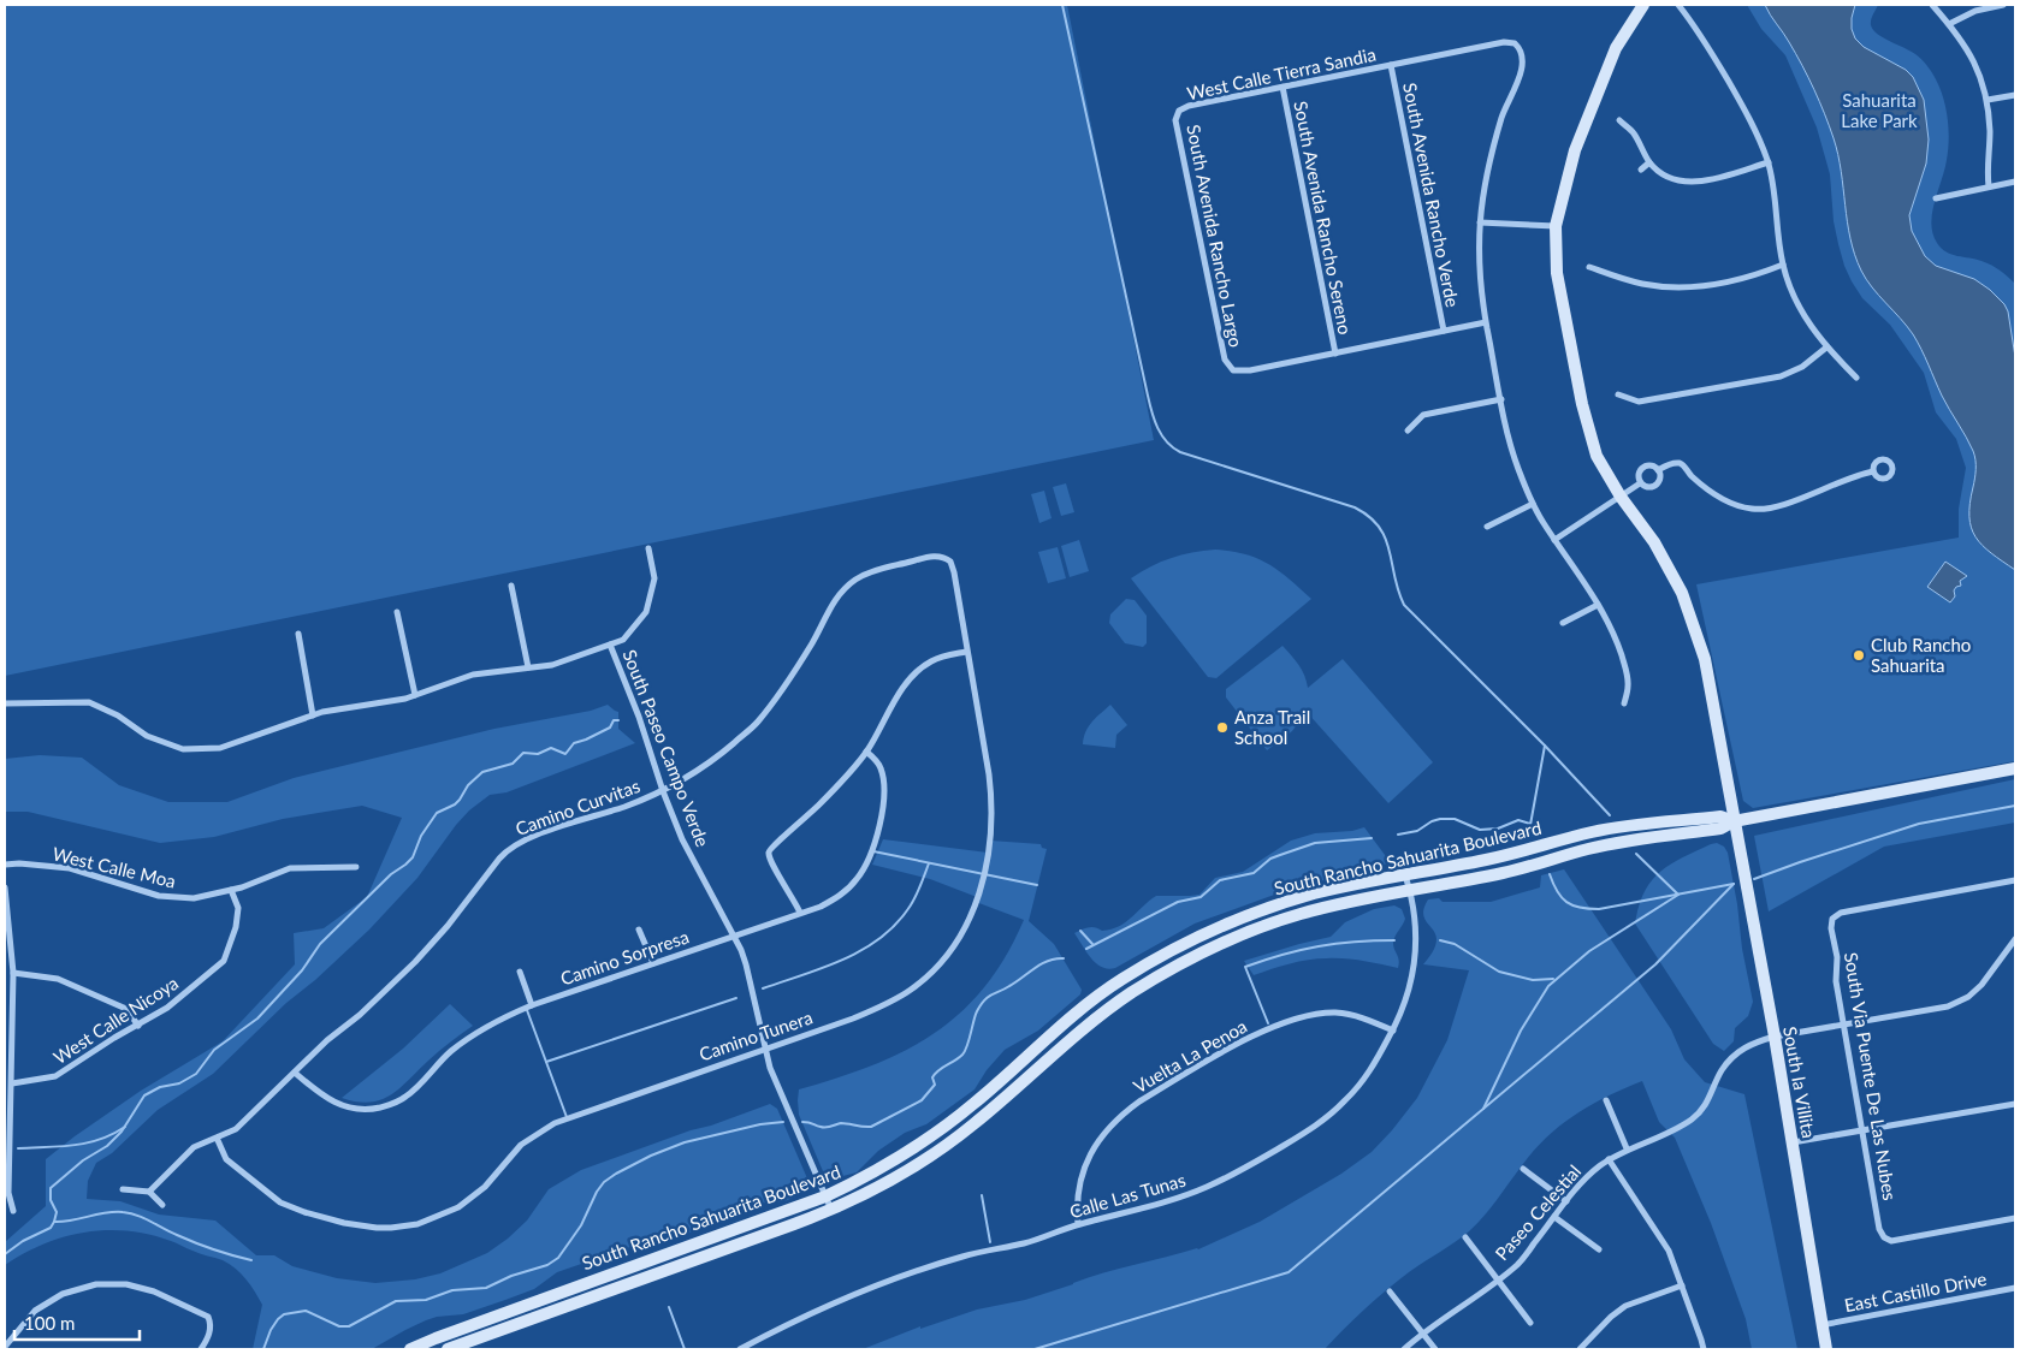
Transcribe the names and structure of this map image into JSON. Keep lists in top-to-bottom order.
{
  "streets": {
    "street": [
      "West Calle Tierra Sandia",
      "South Avenida Rancho Verde",
      "South Avenida Rancho Sereno",
      "South Avenida Rancho Largo",
      "South Paseo Campo Verde",
      "Camino Curvitas",
      "South Rancho Sahuarita Boulevard",
      "West Calle Moa",
      "Camino Sorpresa",
      "West Calle Nicoya",
      "Camino Tunera",
      "Vuelta La Penoa",
      "South Via Puente De Las Nubes",
      "South la Villita",
      "Calle Las Tunas",
      "Paseo Celestial",
      "East Castillo Drive"
    ]
  },
  "crossings": [
    ["West Calle Tierra Sandia", "South Avenida Rancho Verde"],
    ["West Calle Tierra Sandia", "South Avenida Rancho Sereno"],
    ["West Calle Tierra Sandia", "South Avenida Rancho Largo"],
    ["South Avenida Rancho Sereno", "South Avenida Rancho Largo"],
    ["South Paseo Campo Verde", "Camino Curvitas"],
    ["South Paseo Campo Verde", "South Rancho Sahuarita Boulevard"],
    ["South Paseo Campo Verde", "Camino Sorpresa"],
    ["South Paseo Campo Verde", "Camino Tunera"],
    ["Camino Curvitas", "Camino Sorpresa"],
    ["Camino Curvitas", "Camino Tunera"],
    ["South Rancho Sahuarita Boulevard", "South la Villita"],
    ["South Rancho Sahuarita Boulevard", "Calle Las Tunas"],
    ["West Calle Moa", "West Calle Nicoya"],
    ["Vuelta La Penoa", "Calle Las Tunas"],
    ["South Via Puente De Las Nubes", "Paseo Celestial"],
    ["South la Villita", "Paseo Celestial"],
    ["South la Villita", "East Castillo Drive"]
  ],
  "parks": ["Sahuarita Lake Park"],
  "places": ["Club Rancho Sahuarita", "Anza Trail School"],
  "scale_bar": "100 m"
}
